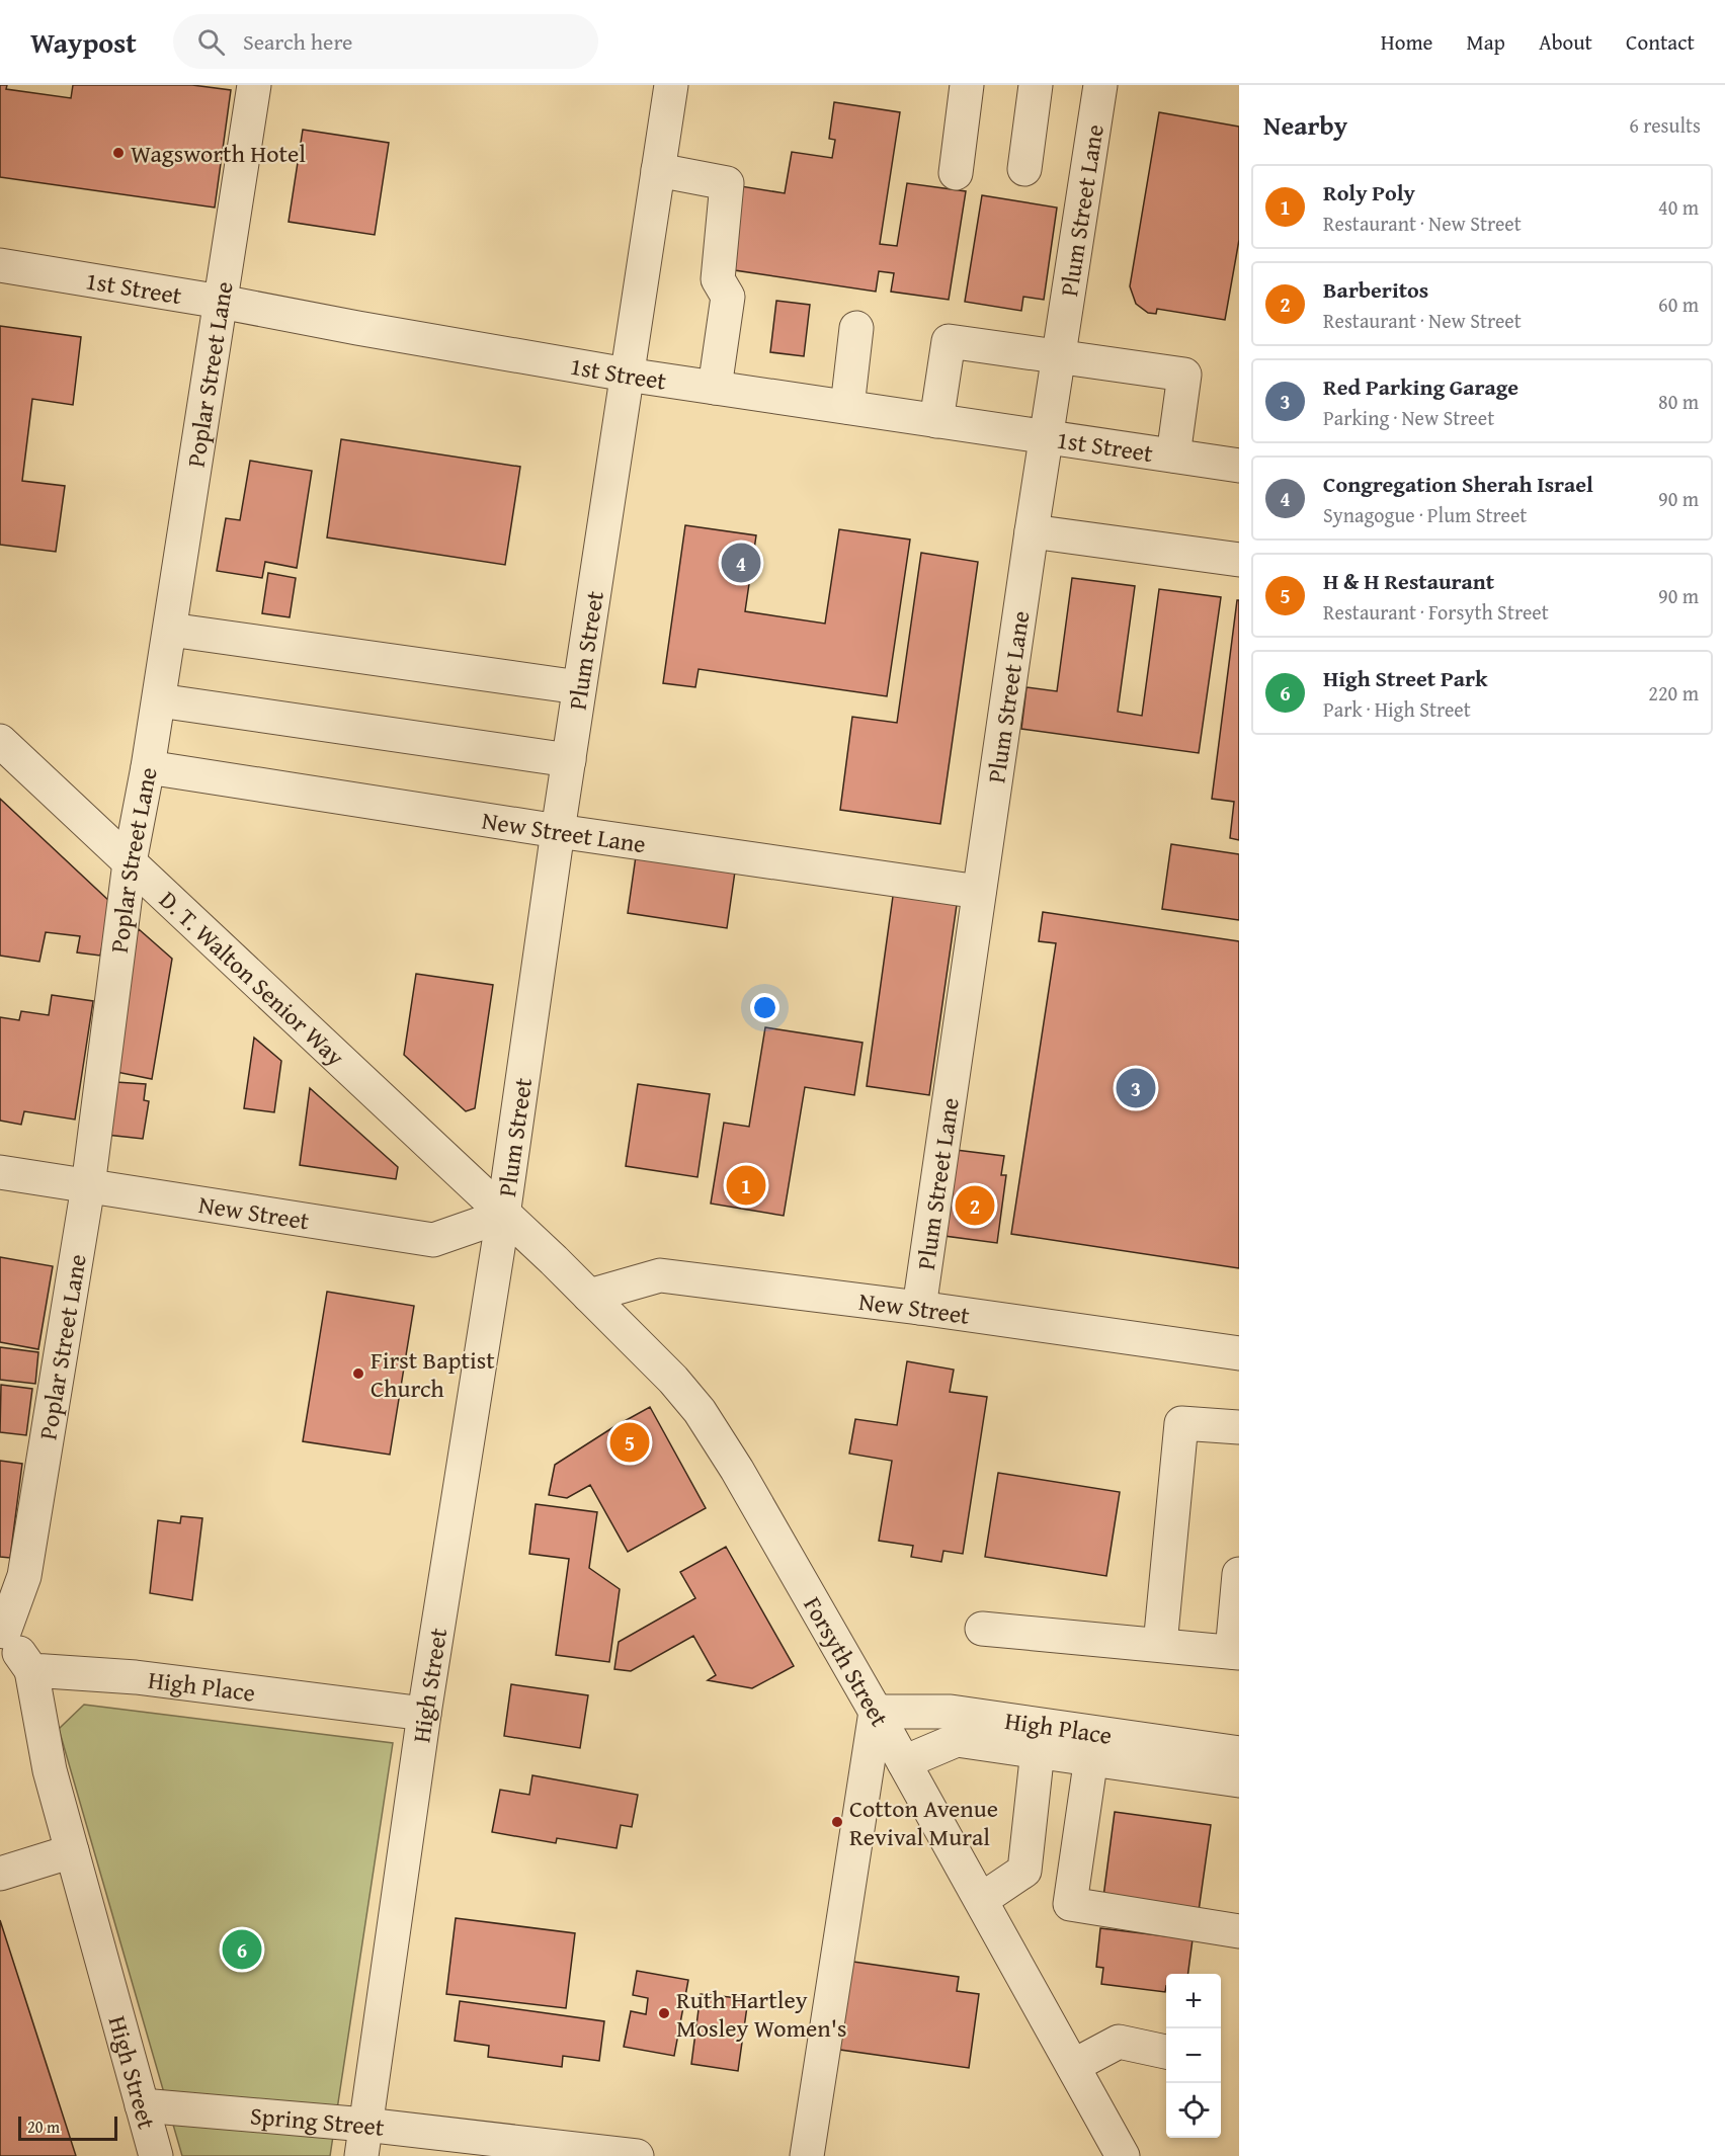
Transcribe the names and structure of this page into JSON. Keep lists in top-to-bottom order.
{
  "streets": {
    "street": [
      "Plum Street Lane",
      "1st Street",
      "Poplar Street Lane",
      "Plum Street",
      "New Street Lane",
      "D. T. Walton Senior Way",
      "New Street",
      "Forsyth Street",
      "High Place",
      "High Street",
      "Spring Street"
    ]
  },
  "crossings": [
    ["Plum Street Lane", "1st Street"],
    ["Plum Street Lane", "New Street Lane"],
    ["Plum Street Lane", "New Street"],
    ["1st Street", "Poplar Street Lane"],
    ["1st Street", "Plum Street"],
    ["Poplar Street Lane", "New Street Lane"],
    ["Poplar Street Lane", "D. T. Walton Senior Way"],
    ["Poplar Street Lane", "New Street"],
    ["Plum Street", "New Street Lane"],
    ["Plum Street", "D. T. Walton Senior Way"],
    ["Plum Street", "New Street"],
    ["Plum Street", "Forsyth Street"],
    ["Plum Street", "High Street"],
    ["D. T. Walton Senior Way", "New Street"],
    ["D. T. Walton Senior Way", "Forsyth Street"],
    ["D. T. Walton Senior Way", "High Street"],
    ["New Street", "Forsyth Street"],
    ["New Street", "High Street"],
    ["Forsyth Street", "High Place"],
    ["Forsyth Street", "High Street"],
    ["High Place", "High Street"],
    ["High Street", "Spring Street"]
  ],
  "places": [
    "Wagsworth Hotel",
    "First Baptist Church",
    "Cotton Avenue Revival Mural",
    "Ruth Hartley Mosley Women's"
  ],
  "scale_bar": "20 m",
  "page": {
    "header": "Waypost",
    "search": "Search here",
    "nav": [
      "Home",
      "Map",
      "About",
      "Contact"
    ],
    "heading": ["Nearby", "6 results"],
    "list": [
      {
        "mark": "1",
        "name": "Roly Poly",
        "note": "Restaurant · New Street",
        "value": "40 m"
      },
      {
        "mark": "2",
        "name": "Barberitos",
        "note": "Restaurant · New Street",
        "value": "60 m"
      },
      {
        "mark": "3",
        "name": "Red Parking Garage",
        "note": "Parking · New Street",
        "value": "80 m"
      },
      {
        "mark": "4",
        "name": "Congregation Sherah Israel",
        "note": "Synagogue · Plum Street",
        "value": "90 m"
      },
      {
        "mark": "5",
        "name": "H & H Restaurant",
        "note": "Restaurant · Forsyth Street",
        "value": "90 m"
      },
      {
        "mark": "6",
        "name": "High Street Park",
        "note": "Park · High Street",
        "value": "220 m"
      }
    ],
    "pins": [
      "4",
      "3",
      "1",
      "2",
      "5",
      "6"
    ],
    "map_buttons": ["+", "−"],
    "scale": "20 m"
  }
}
